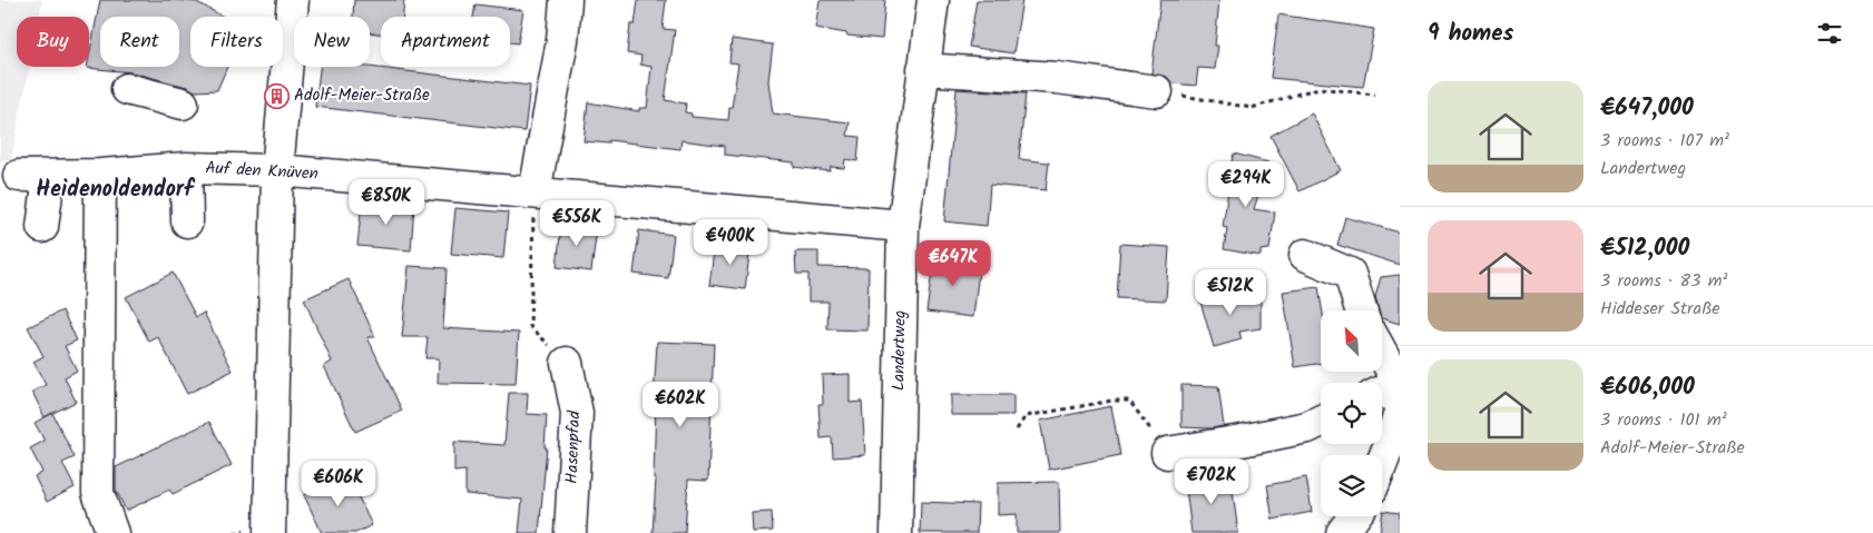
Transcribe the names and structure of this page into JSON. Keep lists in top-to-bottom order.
{
  "streets": {
    "street": ["Auf den Knüven", "Landertweg", "Hasenpfad"]
  },
  "crossings": [
    ["Auf den Knüven", "Landertweg"]
  ],
  "districts": ["Heidenoldendorf"],
  "places": {
    "building": ["Adolf-Meier-Straße"]
  },
  "north": "top left",
  "page": {
    "heading": "9 homes",
    "chip": [
      "Buy",
      "Rent",
      "Filters",
      "New",
      "Apartment"
    ],
    "list": [
      {
        "name": "€647,000",
        "note": "3 rooms · 107 m² · Landertweg"
      },
      {
        "name": "€512,000",
        "note": "3 rooms · 83 m² · Hiddeser Straße"
      },
      {
        "name": "€606,000",
        "note": "3 rooms · 101 m² · Adolf-Meier-Straße"
      }
    ],
    "price": [
      "€294K",
      "€850K",
      "€556K",
      "€400K",
      "€647K",
      "€512K",
      "€602K",
      "€702K",
      "€606K"
    ]
  }
}
